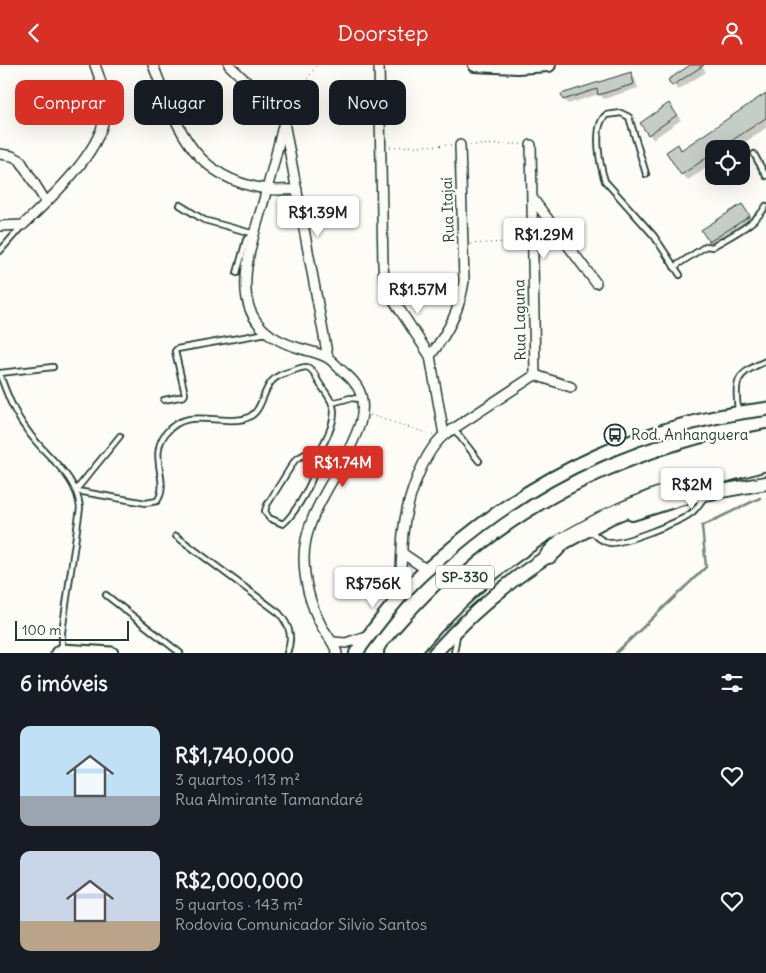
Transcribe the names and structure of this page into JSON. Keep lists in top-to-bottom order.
{
  "streets": {
    "highway": ["SP-330"],
    "street": ["Rua Itajaí", "Rua Laguna"]
  },
  "places": {
    "bus stop": ["Rod. Anhanguera"]
  },
  "scale_bar": "100 m",
  "page": {
    "header": "Doorstep",
    "chip": [
      "Comprar",
      "Alugar",
      "Filtros",
      "Novo"
    ],
    "price": [
      "R$1.39M",
      "R$1.29M",
      "R$1.57M",
      "R$1.74M",
      "R$2M",
      "R$756K"
    ],
    "scale": "100 m",
    "heading": "6 imóveis",
    "list": [
      {
        "name": "R$1,740,000",
        "note": "3 quartos · 113 m² · Rua Almirante Tamandaré"
      },
      {
        "name": "R$2,000,000",
        "note": "5 quartos · 143 m² · Rodovia Comunicador Silvio Santos"
      }
    ]
  }
}
